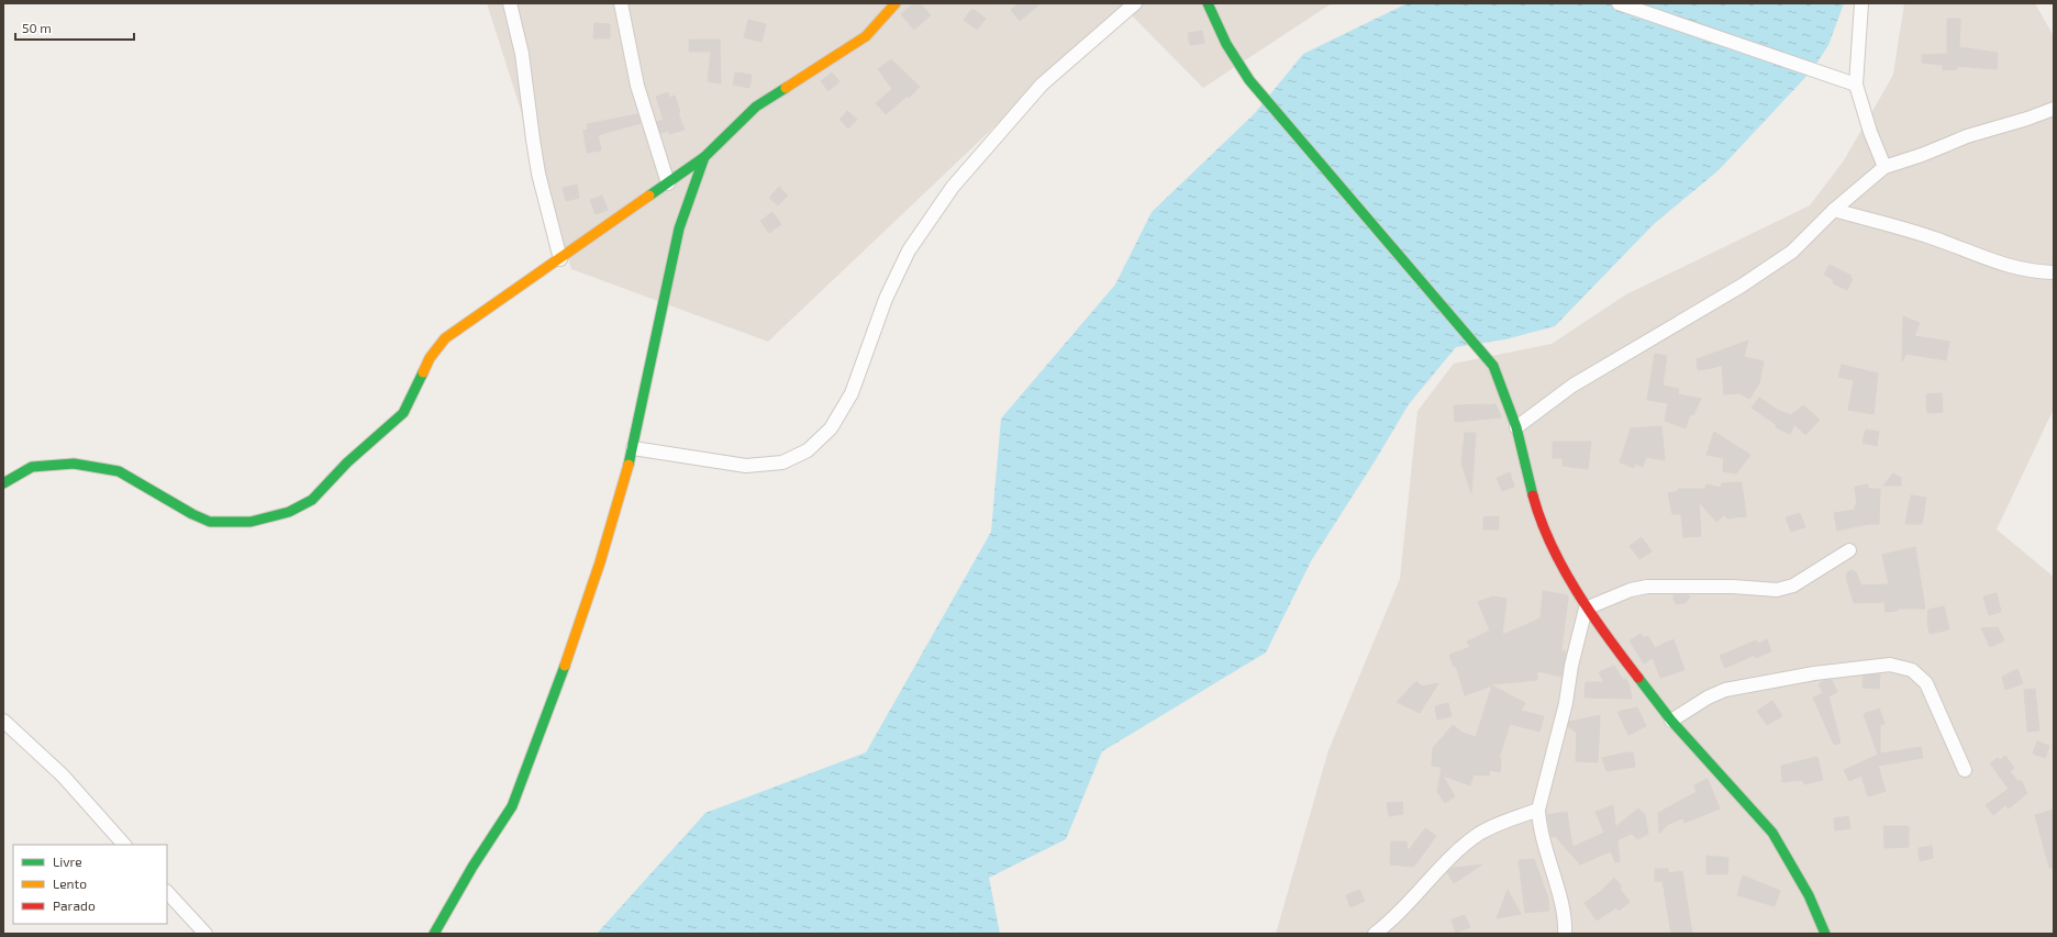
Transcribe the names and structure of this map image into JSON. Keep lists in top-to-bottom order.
{
  "legend": ["Livre", "Lento", "Parado"],
  "scale_bar": "50 m"
}
